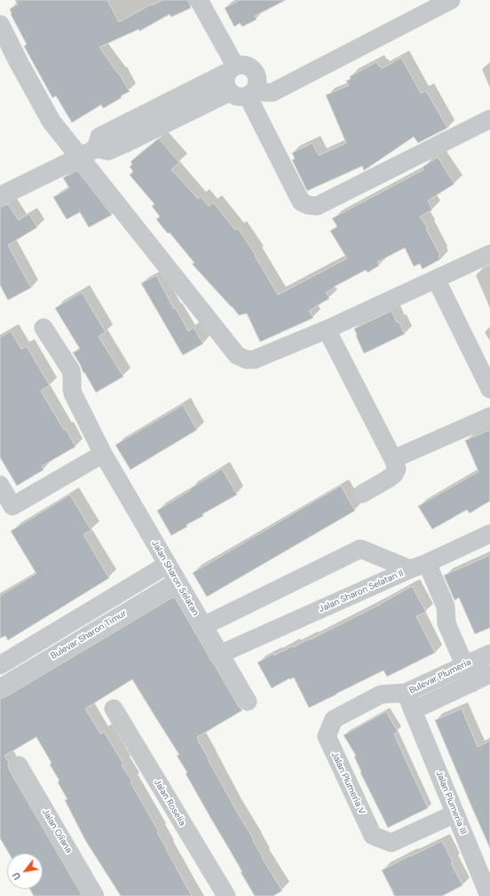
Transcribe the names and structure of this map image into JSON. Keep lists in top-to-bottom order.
{
  "streets": {
    "street": [
      "Jalan Sharon Selatan",
      "Jalan Sharon Selatan II",
      "Bulevar Sharon Timur",
      "Bulevar Plumeria",
      "Jalan Plumeria V",
      "Jalan Roselia",
      "Jalan Plumeria III",
      "Jalan Oliana"
    ]
  },
  "crossings": [
    ["Jalan Sharon Selatan", "Jalan Sharon Selatan II"],
    ["Jalan Sharon Selatan", "Bulevar Sharon Timur"],
    ["Bulevar Plumeria", "Jalan Plumeria V"],
    ["Bulevar Plumeria", "Jalan Plumeria III"],
    ["Jalan Plumeria V", "Jalan Plumeria III"]
  ],
  "north": "bottom left"
}
